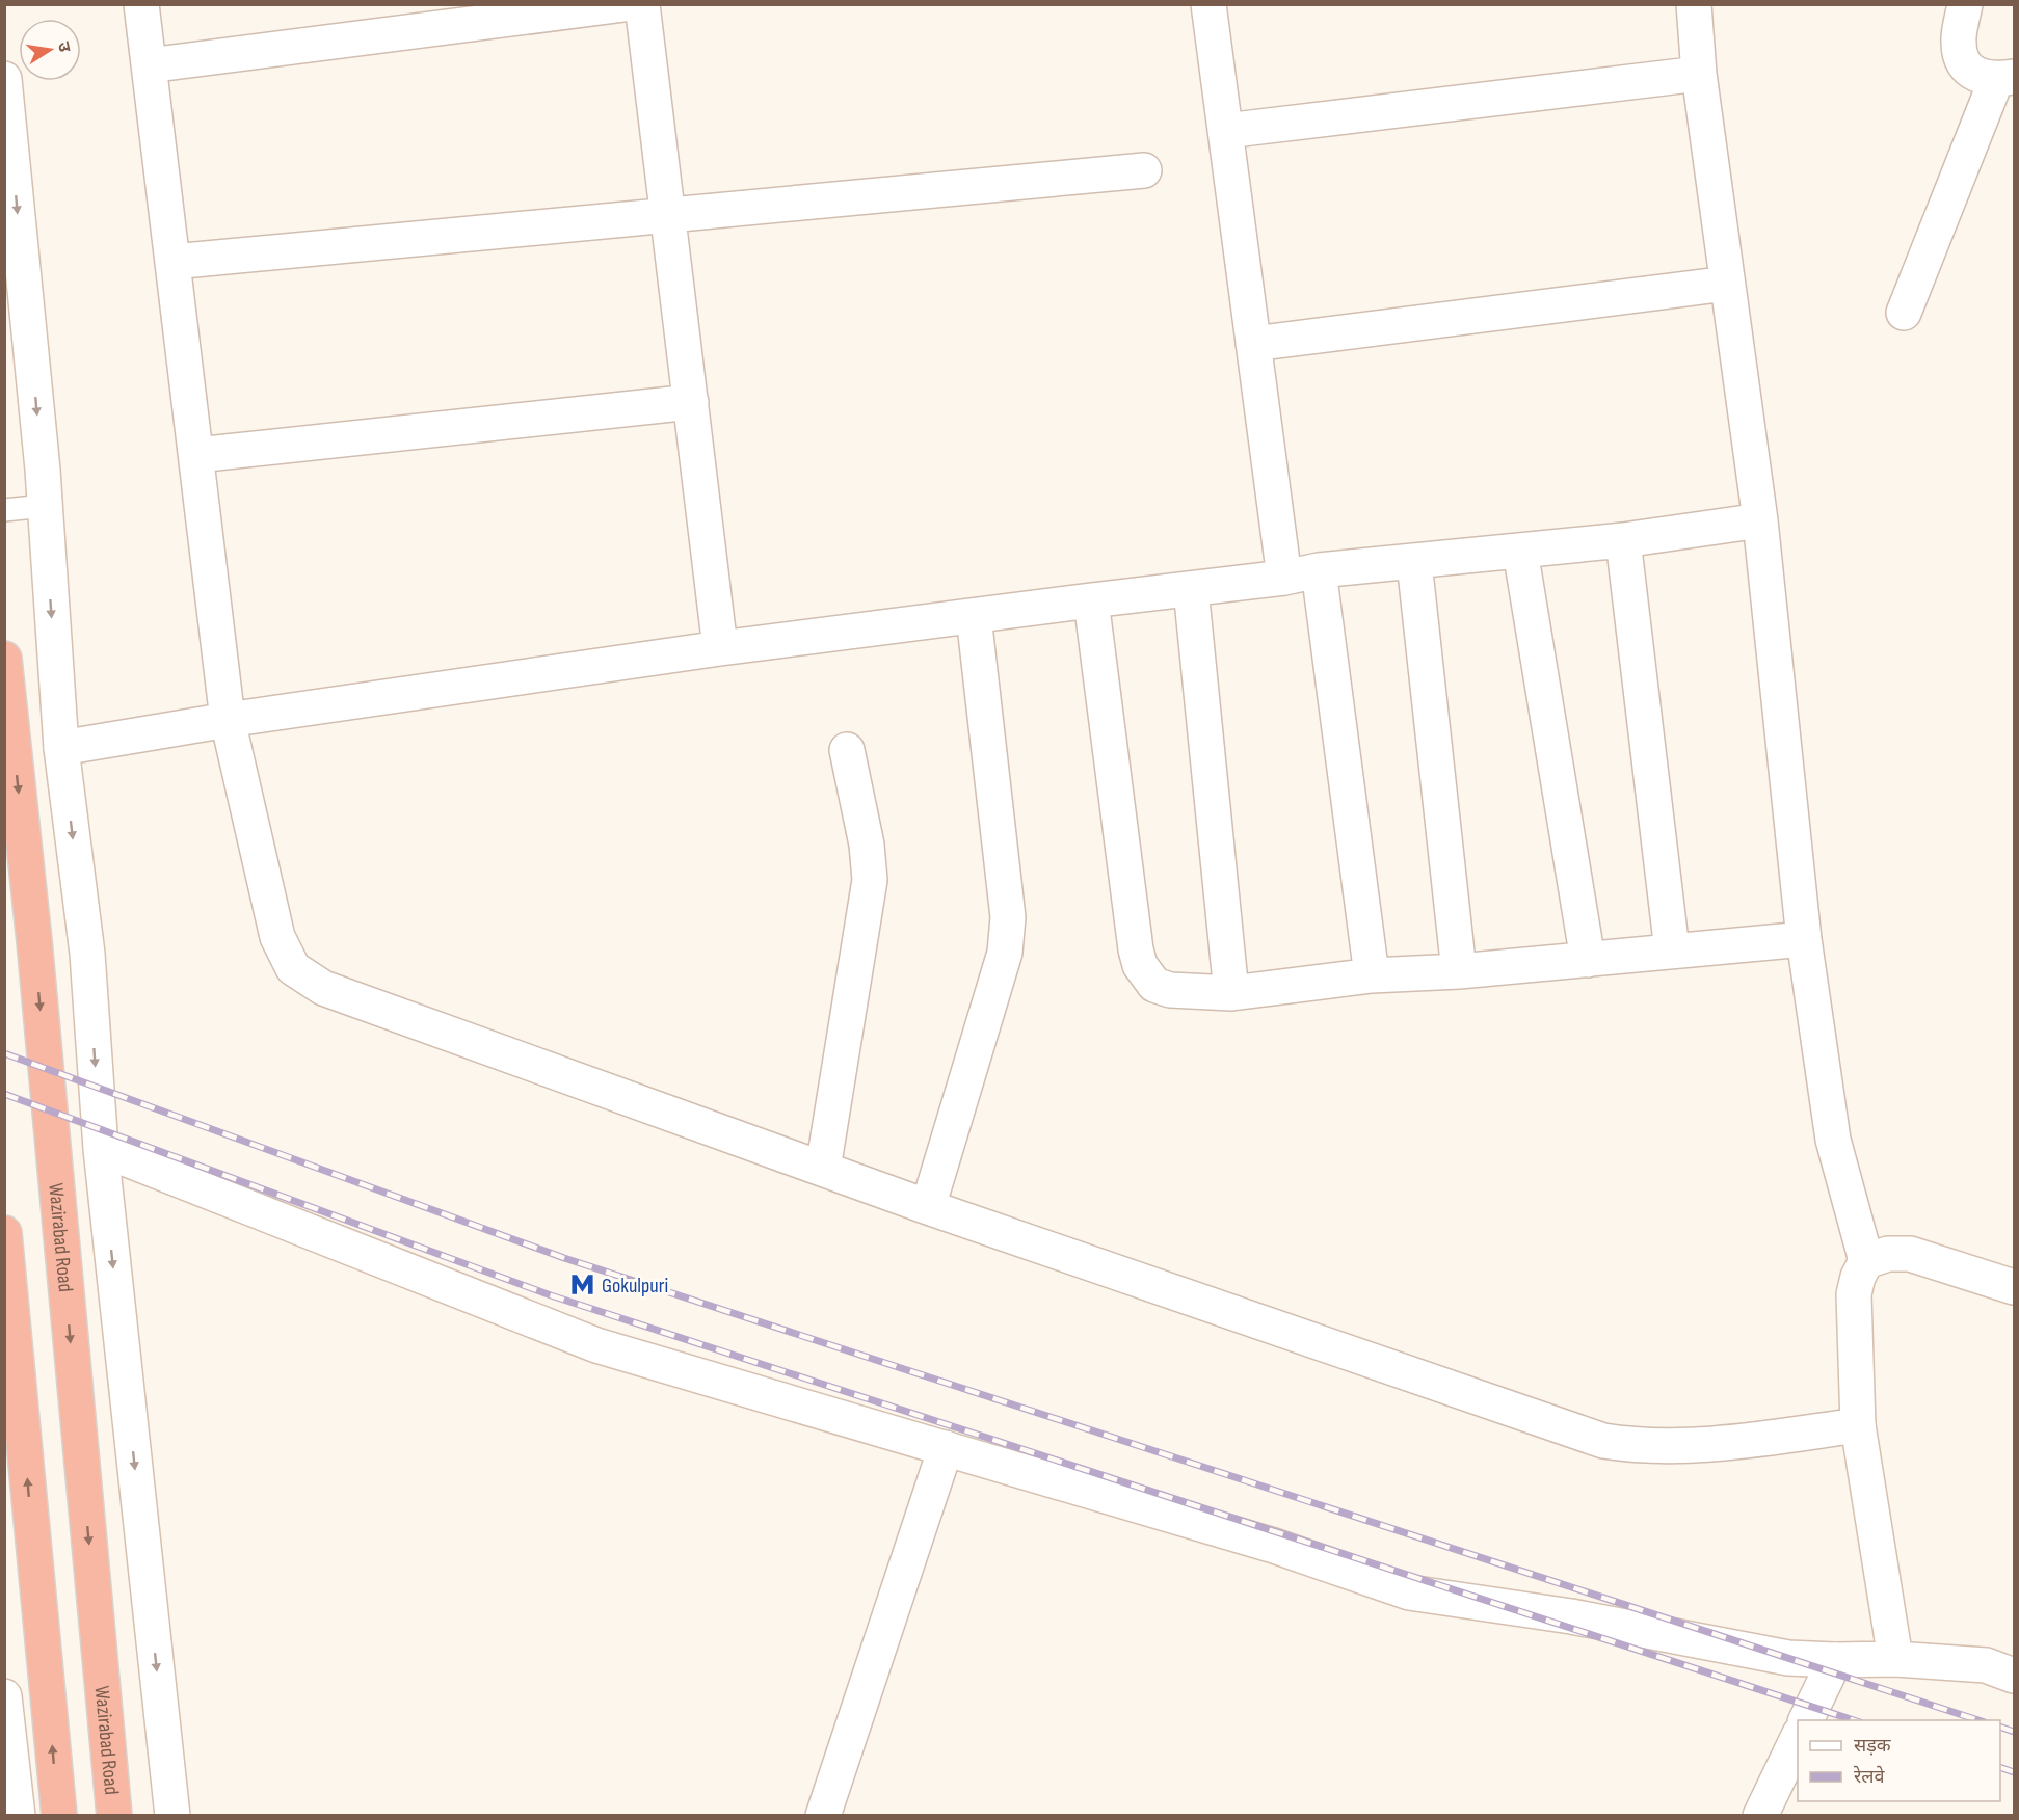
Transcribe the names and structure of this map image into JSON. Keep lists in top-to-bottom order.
{
  "streets": {
    "highway": ["Wazirabad Road"]
  },
  "places": {
    "metro station": ["Gokulpuri"]
  },
  "legend": ["सड़क", "रेलवे"],
  "north": "right"
}
